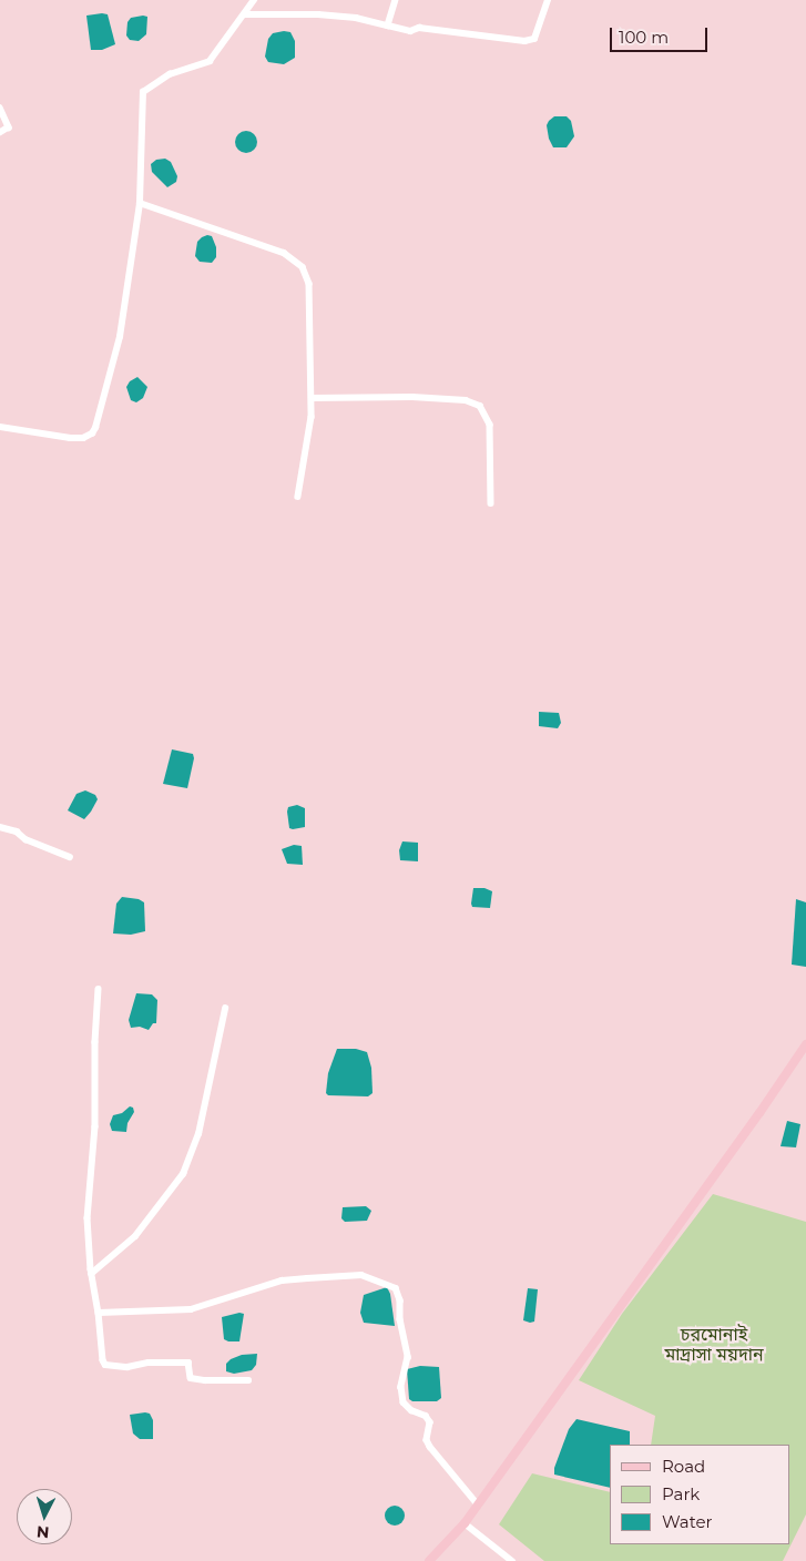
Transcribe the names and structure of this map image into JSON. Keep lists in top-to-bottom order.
{
  "parks": ["চরমোনাই মাদ্রাসা ময়দান"],
  "legend": ["Road", "Park", "Water"],
  "scale_bar": "100 m",
  "north": "bottom"
}
